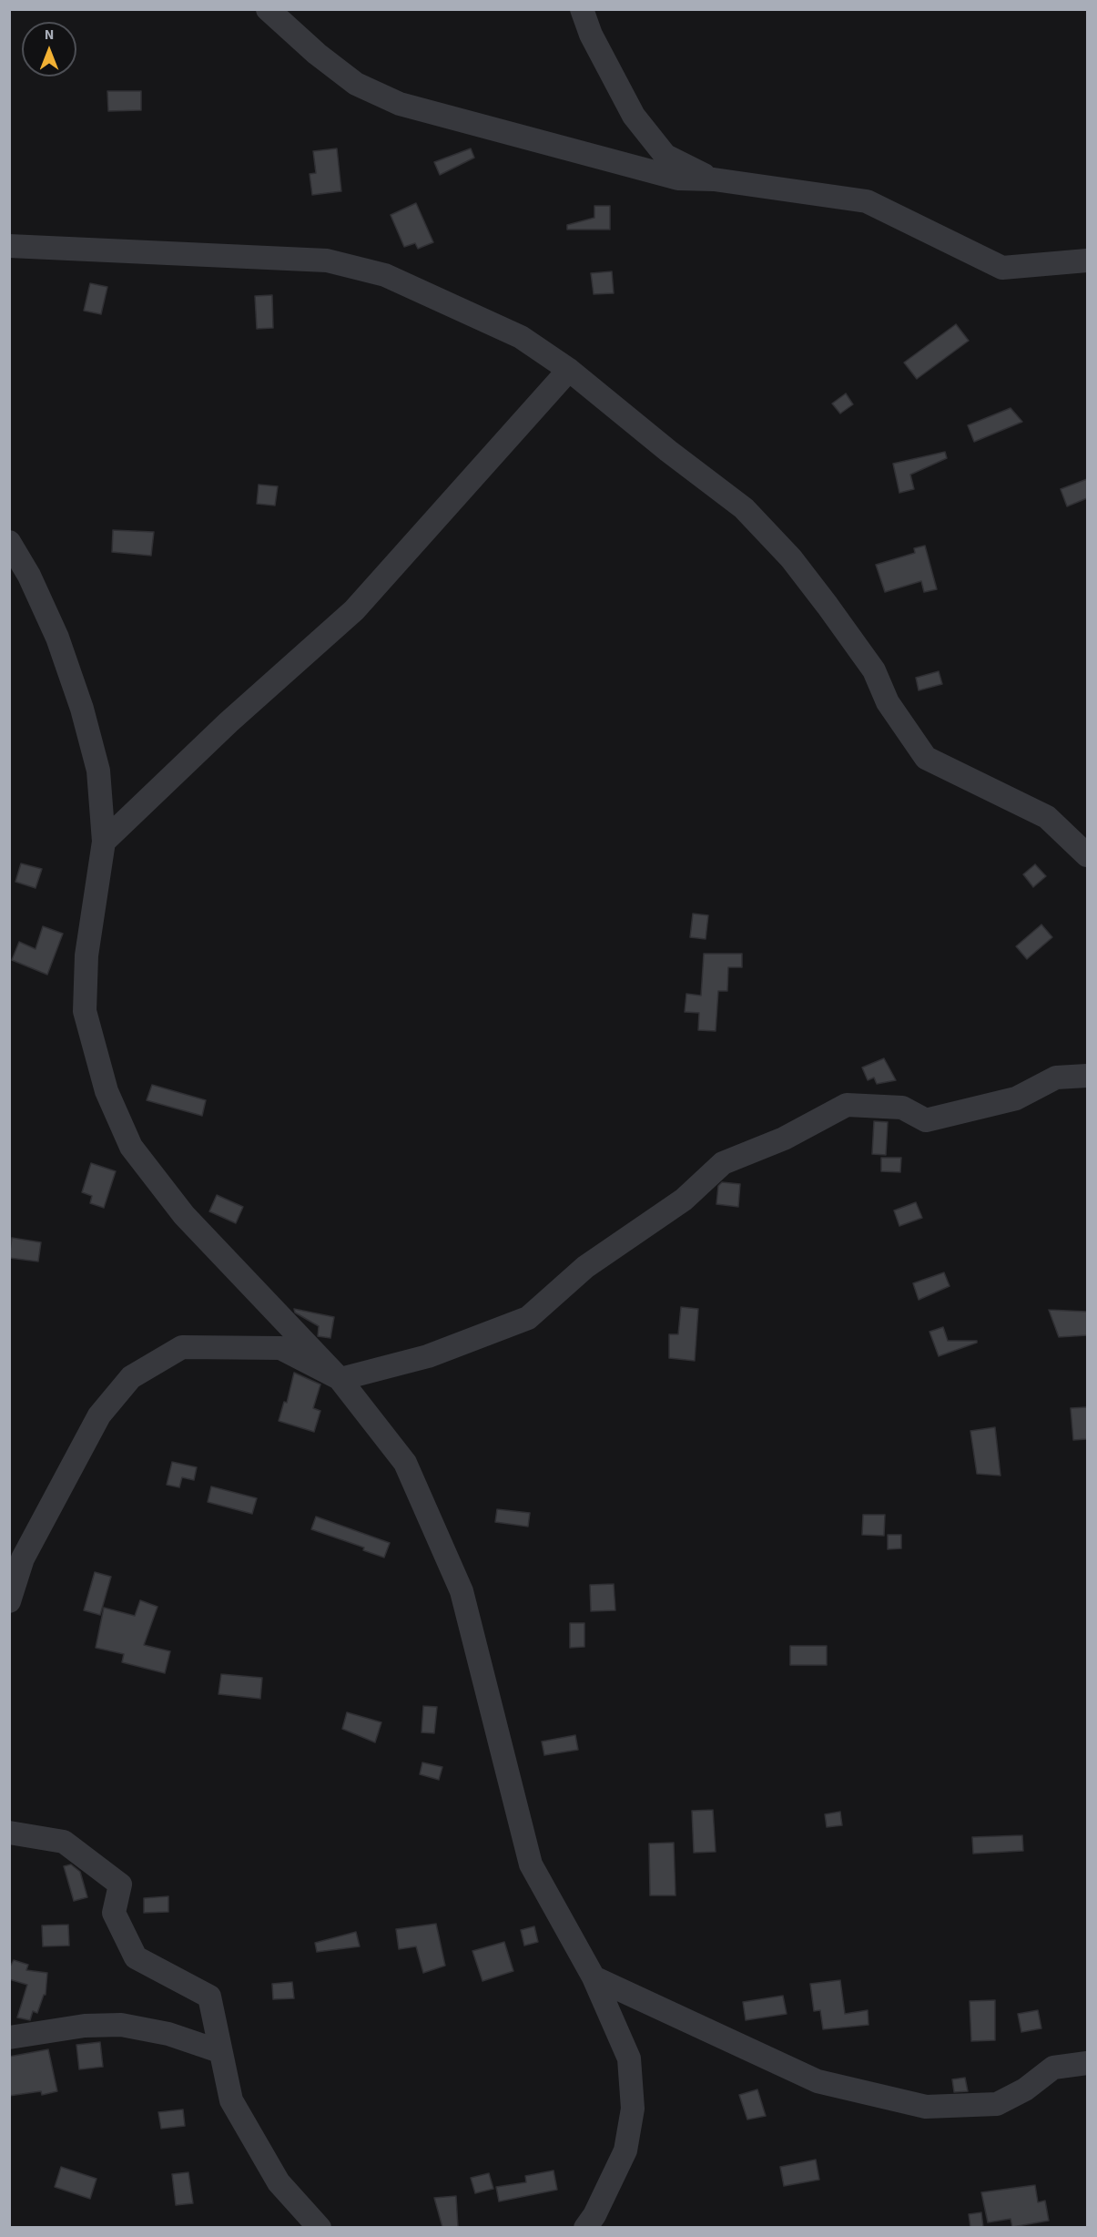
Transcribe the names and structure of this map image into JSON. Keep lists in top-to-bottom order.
{
  "north": "top"
}
